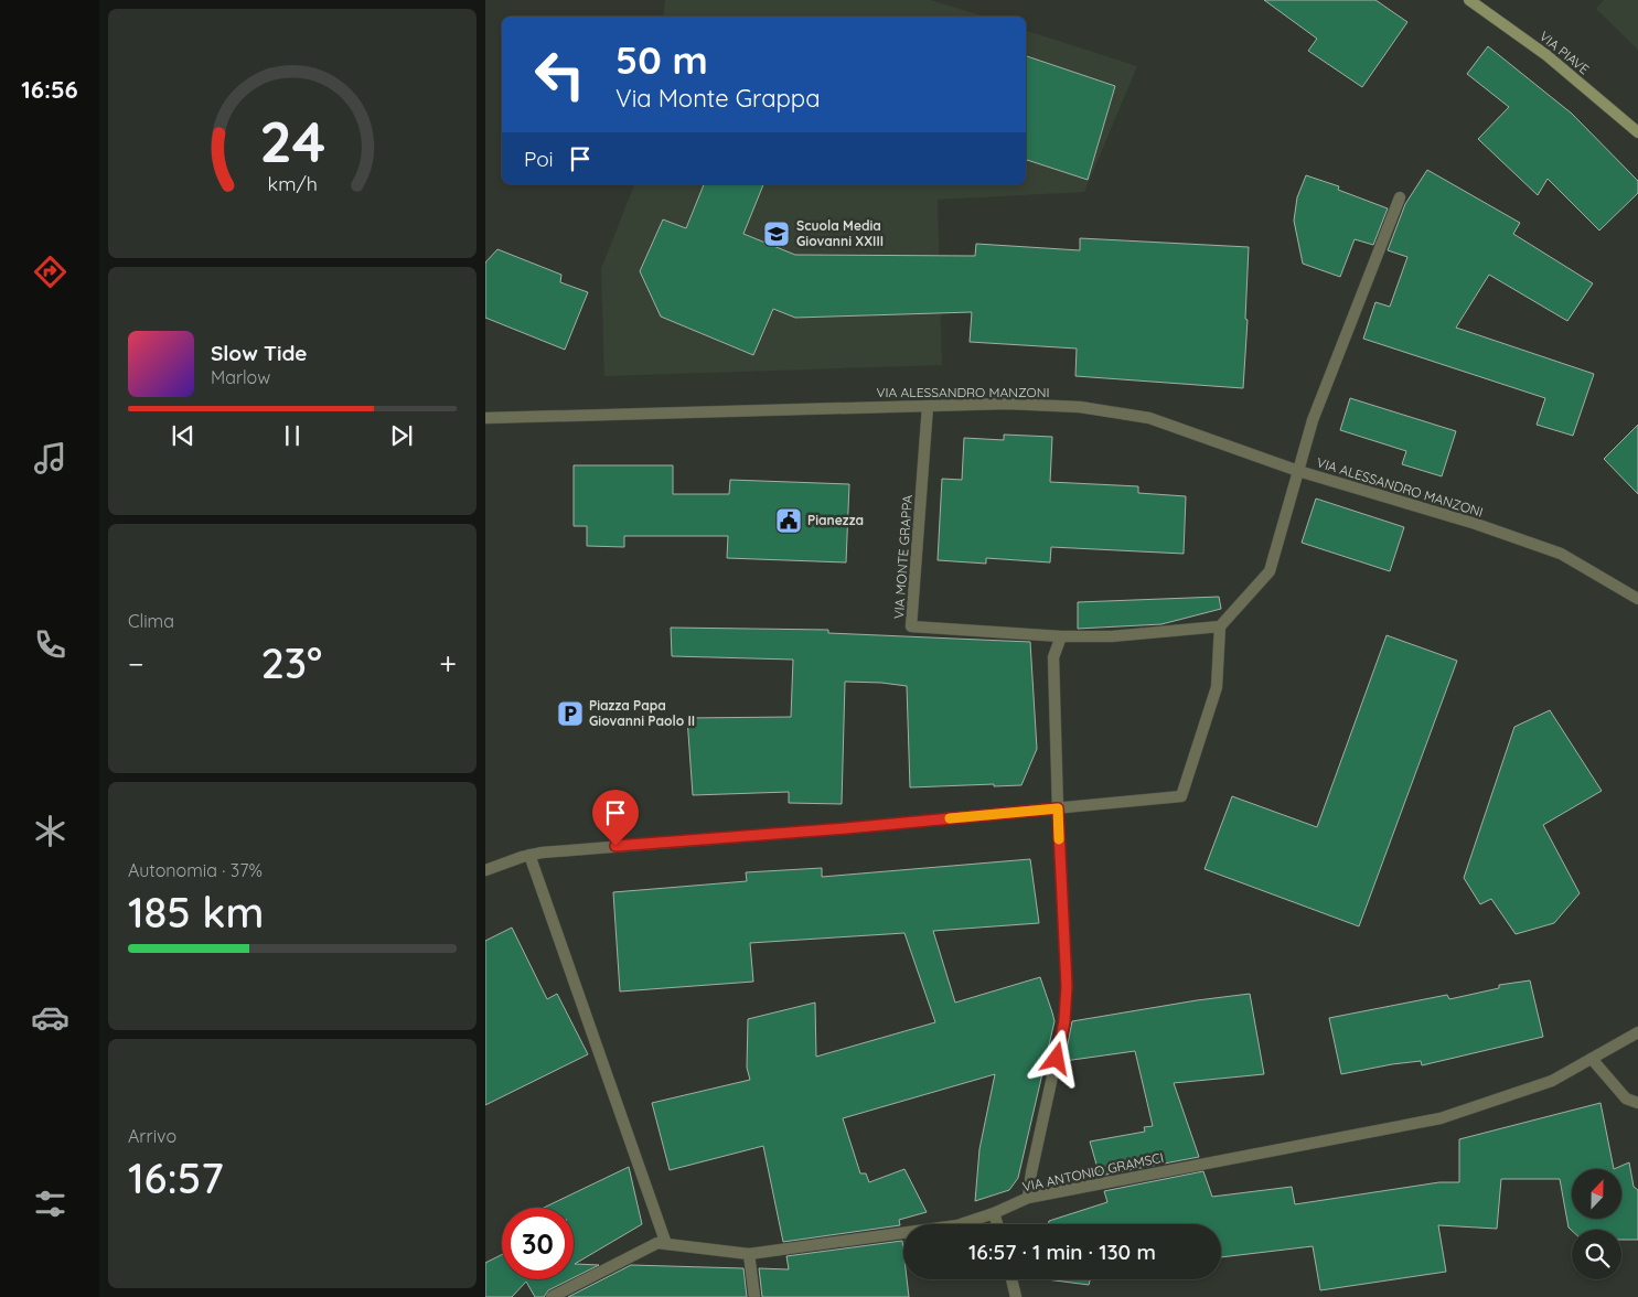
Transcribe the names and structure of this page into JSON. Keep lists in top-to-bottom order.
{
  "streets": {
    "main road": ["VIA PIAVE"],
    "street": ["VIA ALESSANDRO MANZONI", "VIA MONTE GRAPPA", "VIA ANTONIO GRAMSCI"]
  },
  "crossings": [
    ["VIA ALESSANDRO MANZONI", "VIA MONTE GRAPPA"]
  ],
  "places": {
    "school or university": ["Scuola Media Giovanni XXIII"],
    "public building": ["Pianezza"],
    "parking": ["Piazza Papa Giovanni Paolo II"]
  },
  "north": "top",
  "page": {
    "tabs": "16:56",
    "turn": ["50 m", "Via Monte Grappa"],
    "then": "Poi",
    "song": ["Slow Tide", "Marlow"],
    "tile": [
      "Clima",
      ["Autonomia · 37%", "185 km"],
      ["Arrivo", "16:57"]
    ],
    "heat": ["−", "23°", "+"],
    "limit": "30",
    "trip": "16:57 · 1 min · 130 m",
    "gauge": ["24", "km/h"]
  }
}
